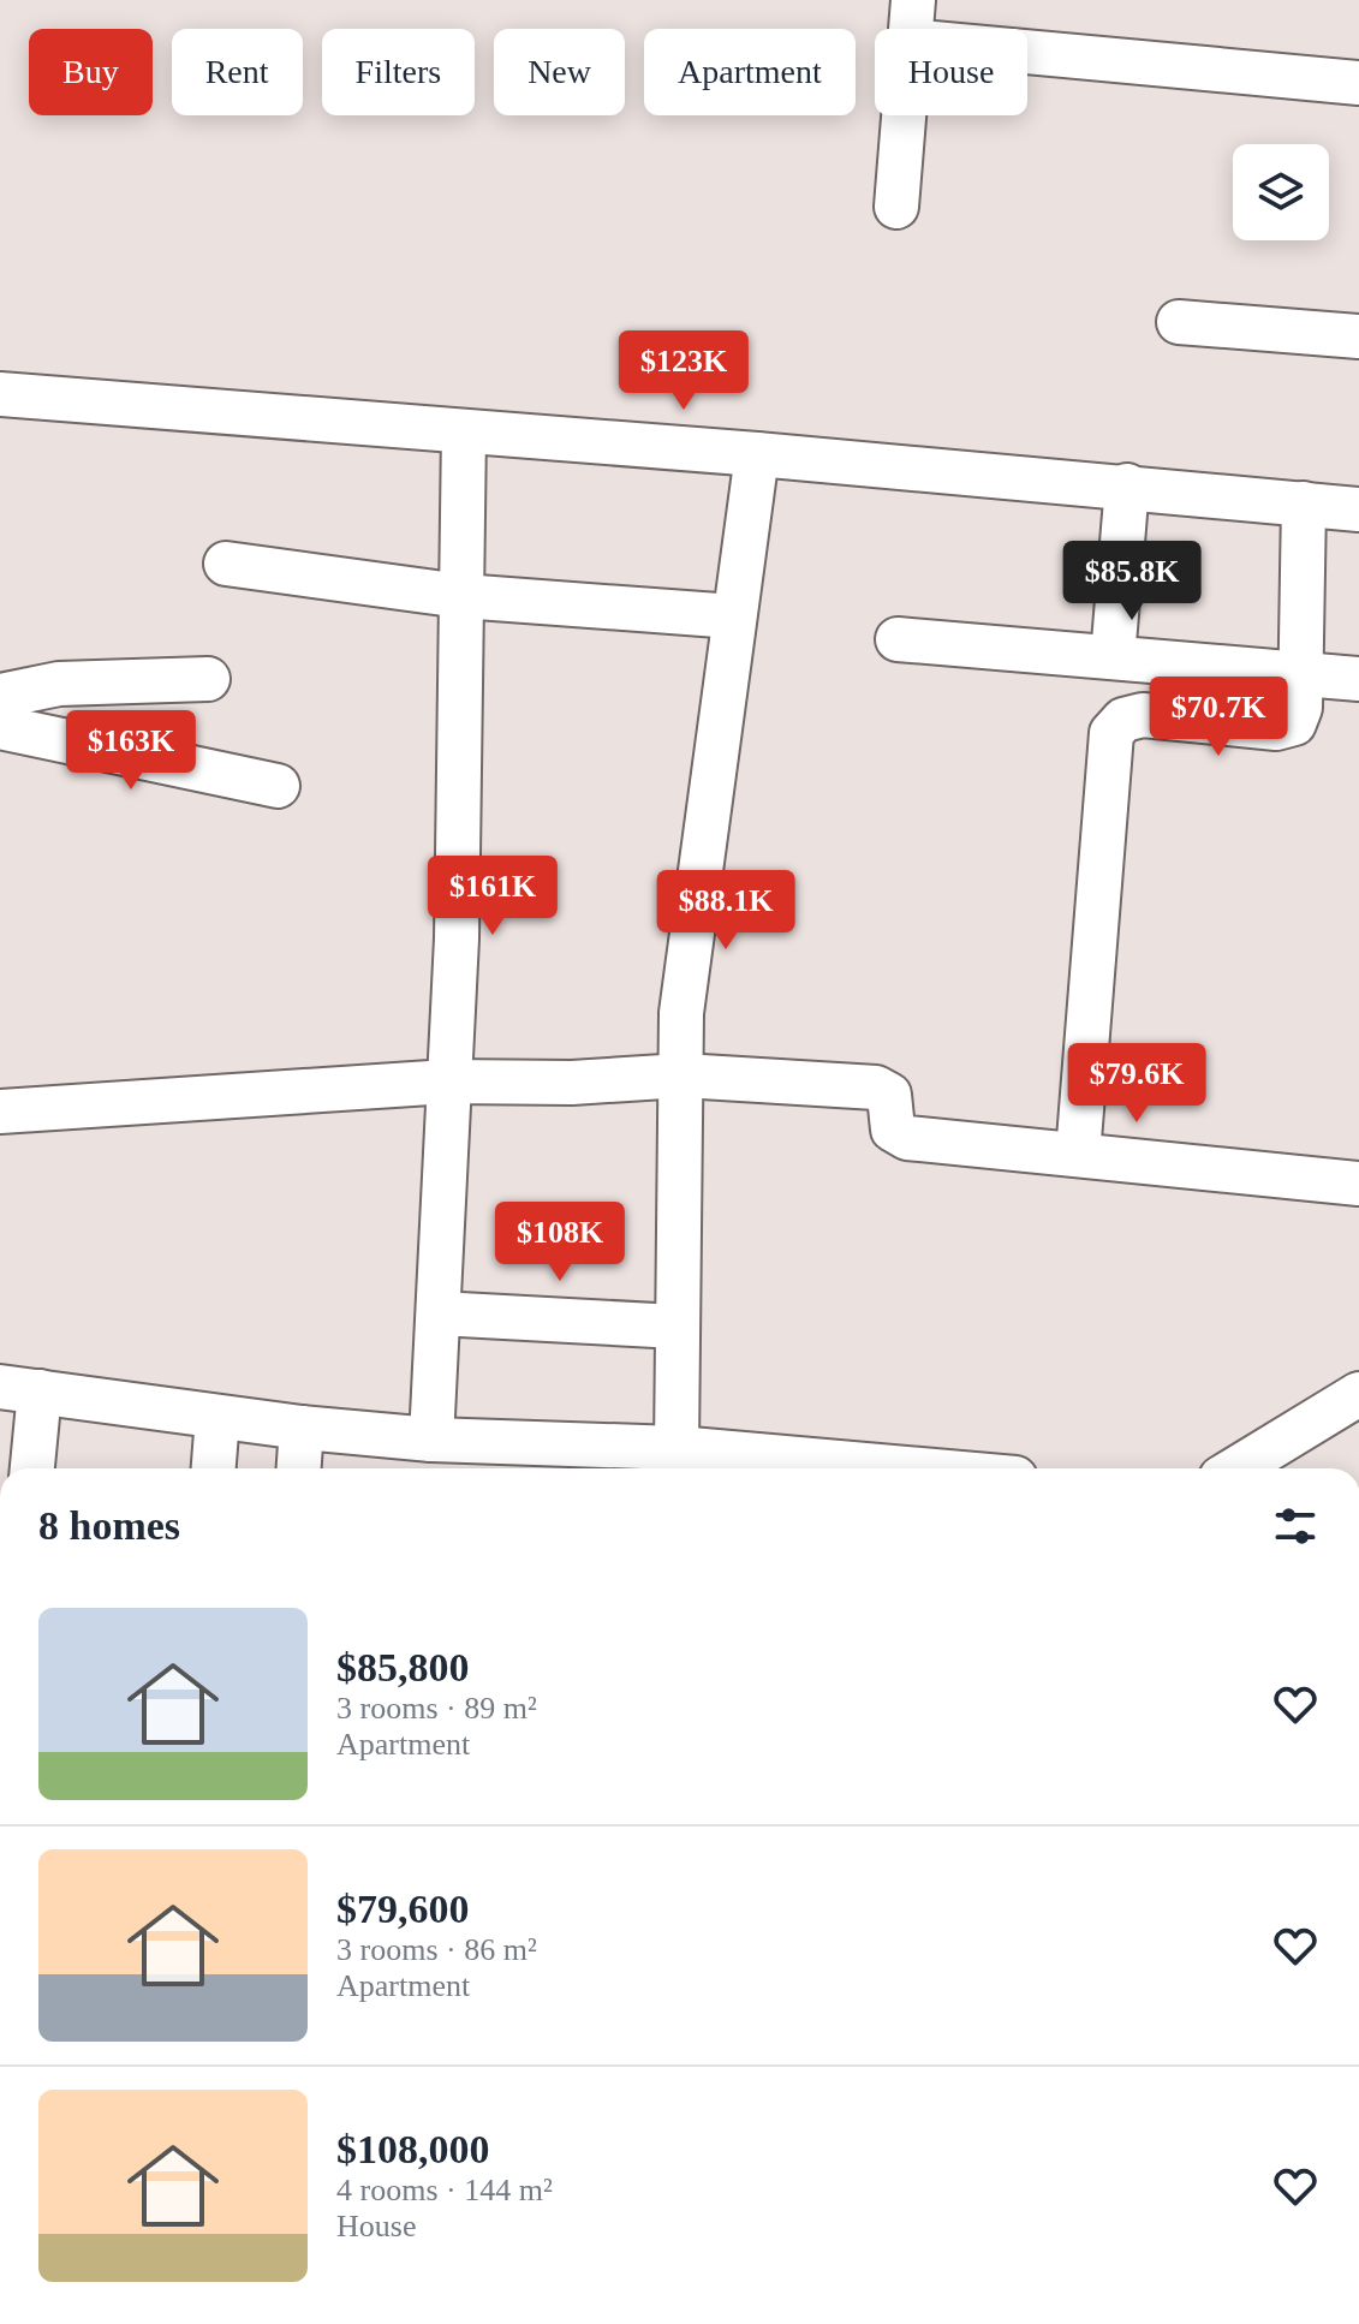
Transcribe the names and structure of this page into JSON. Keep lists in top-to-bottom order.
{
  "page": {
    "chip": [
      "Buy",
      "Rent",
      "Filters",
      "New",
      "Apartment",
      "House"
    ],
    "price": [
      "$123K",
      "$85.8K",
      "$70.7K",
      "$163K",
      "$161K",
      "$88.1K",
      "$79.6K",
      "$108K"
    ],
    "heading": "8 homes",
    "list": [
      {
        "name": "$85,800",
        "note": "3 rooms · 89 m² · Apartment"
      },
      {
        "name": "$79,600",
        "note": "3 rooms · 86 m² · Apartment"
      },
      {
        "name": "$108,000",
        "note": "4 rooms · 144 m² · House"
      }
    ]
  }
}
